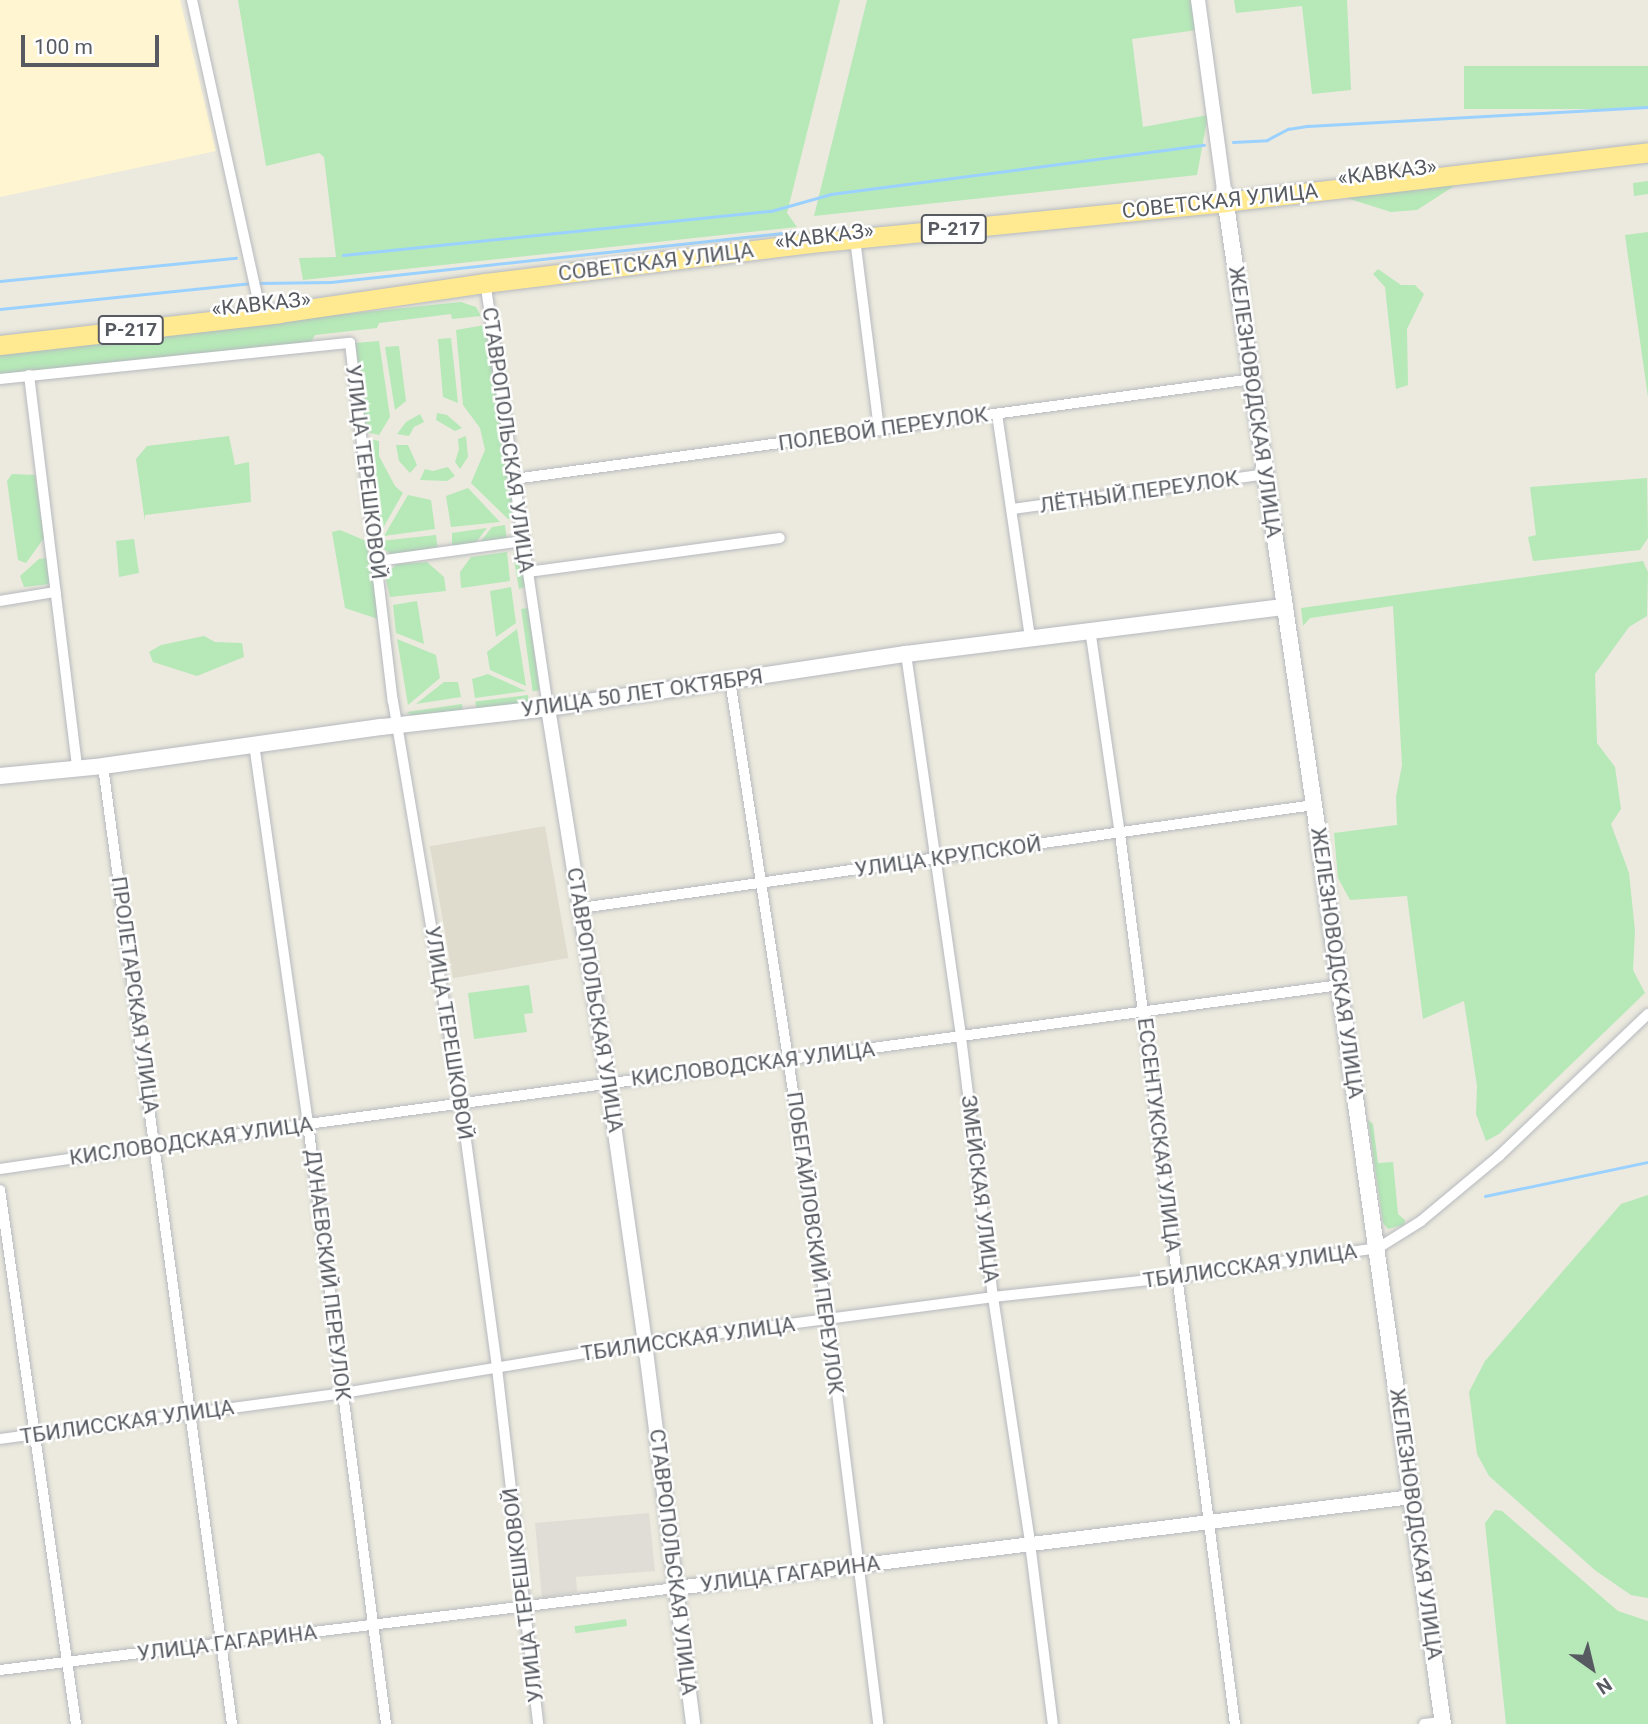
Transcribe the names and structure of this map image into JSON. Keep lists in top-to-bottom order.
{
  "streets": {
    "highway": ["«КАВКАЗ»", "СОВЕТСКАЯ УЛИЦА", "Р-217"],
    "main road": ["ЖЕЛЕЗНОВОДСКАЯ УЛИЦА", "УЛИЦА 50 ЛЕТ ОКТЯБРЯ"],
    "street": [
      "ПОЛЕВОЙ ПЕРЕУЛОК",
      "СТАВРОПОЛЬСКАЯ УЛИЦА",
      "УЛИЦА ТЕРЕШКОВОЙ",
      "ЛЁТНЫЙ ПЕРЕУЛОК",
      "УЛИЦА КРУПСКОЙ",
      "ПРОЛЕТАРСКАЯ УЛИЦА",
      "КИСЛОВОДСКАЯ УЛИЦА",
      "ЕССЕНТУКСКАЯ УЛИЦА",
      "ЗМЕЙСКАЯ УЛИЦА",
      "ПОБЕГАЙЛОВСКИЙ ПЕРЕУЛОК",
      "ТБИЛИССКАЯ УЛИЦА",
      "ДУНАЕВСКИЙ ПЕРЕУЛОК",
      "УЛИЦА ГАГАРИНА"
    ]
  },
  "crossings": [
    ["«КАВКАЗ»", "СОВЕТСКАЯ УЛИЦА"],
    ["«КАВКАЗ»", "ЖЕЛЕЗНОВОДСКАЯ УЛИЦА"],
    ["«КАВКАЗ»", "СТАВРОПОЛЬСКАЯ УЛИЦА"],
    ["СОВЕТСКАЯ УЛИЦА", "ЖЕЛЕЗНОВОДСКАЯ УЛИЦА"],
    ["СОВЕТСКАЯ УЛИЦА", "СТАВРОПОЛЬСКАЯ УЛИЦА"],
    ["ЖЕЛЕЗНОВОДСКАЯ УЛИЦА", "ПОЛЕВОЙ ПЕРЕУЛОК"],
    ["ЖЕЛЕЗНОВОДСКАЯ УЛИЦА", "ЛЁТНЫЙ ПЕРЕУЛОК"],
    ["ЖЕЛЕЗНОВОДСКАЯ УЛИЦА", "УЛИЦА 50 ЛЕТ ОКТЯБРЯ"],
    ["ЖЕЛЕЗНОВОДСКАЯ УЛИЦА", "УЛИЦА КРУПСКОЙ"],
    ["ЖЕЛЕЗНОВОДСКАЯ УЛИЦА", "КИСЛОВОДСКАЯ УЛИЦА"],
    ["ЖЕЛЕЗНОВОДСКАЯ УЛИЦА", "ТБИЛИССКАЯ УЛИЦА"],
    ["ЖЕЛЕЗНОВОДСКАЯ УЛИЦА", "УЛИЦА ГАГАРИНА"],
    ["ПОЛЕВОЙ ПЕРЕУЛОК", "СТАВРОПОЛЬСКАЯ УЛИЦА"],
    ["СТАВРОПОЛЬСКАЯ УЛИЦА", "УЛИЦА 50 ЛЕТ ОКТЯБРЯ"],
    ["СТАВРОПОЛЬСКАЯ УЛИЦА", "УЛИЦА КРУПСКОЙ"],
    ["СТАВРОПОЛЬСКАЯ УЛИЦА", "КИСЛОВОДСКАЯ УЛИЦА"],
    ["СТАВРОПОЛЬСКАЯ УЛИЦА", "ТБИЛИССКАЯ УЛИЦА"],
    ["СТАВРОПОЛЬСКАЯ УЛИЦА", "УЛИЦА ГАГАРИНА"],
    ["УЛИЦА ТЕРЕШКОВОЙ", "УЛИЦА 50 ЛЕТ ОКТЯБРЯ"],
    ["УЛИЦА ТЕРЕШКОВОЙ", "КИСЛОВОДСКАЯ УЛИЦА"],
    ["УЛИЦА ТЕРЕШКОВОЙ", "ТБИЛИССКАЯ УЛИЦА"],
    ["УЛИЦА ТЕРЕШКОВОЙ", "УЛИЦА ГАГАРИНА"],
    ["УЛИЦА 50 ЛЕТ ОКТЯБРЯ", "ПРОЛЕТАРСКАЯ УЛИЦА"],
    ["УЛИЦА 50 ЛЕТ ОКТЯБРЯ", "ЕССЕНТУКСКАЯ УЛИЦА"],
    ["УЛИЦА 50 ЛЕТ ОКТЯБРЯ", "ЗМЕЙСКАЯ УЛИЦА"],
    ["УЛИЦА 50 ЛЕТ ОКТЯБРЯ", "ПОБЕГАЙЛОВСКИЙ ПЕРЕУЛОК"],
    ["УЛИЦА 50 ЛЕТ ОКТЯБРЯ", "ДУНАЕВСКИЙ ПЕРЕУЛОК"],
    ["УЛИЦА КРУПСКОЙ", "ЕССЕНТУКСКАЯ УЛИЦА"],
    ["УЛИЦА КРУПСКОЙ", "ЗМЕЙСКАЯ УЛИЦА"],
    ["УЛИЦА КРУПСКОЙ", "ПОБЕГАЙЛОВСКИЙ ПЕРЕУЛОК"],
    ["ПРОЛЕТАРСКАЯ УЛИЦА", "КИСЛОВОДСКАЯ УЛИЦА"],
    ["ПРОЛЕТАРСКАЯ УЛИЦА", "ТБИЛИССКАЯ УЛИЦА"],
    ["ПРОЛЕТАРСКАЯ УЛИЦА", "УЛИЦА ГАГАРИНА"],
    ["КИСЛОВОДСКАЯ УЛИЦА", "ЕССЕНТУКСКАЯ УЛИЦА"],
    ["КИСЛОВОДСКАЯ УЛИЦА", "ЗМЕЙСКАЯ УЛИЦА"],
    ["КИСЛОВОДСКАЯ УЛИЦА", "ПОБЕГАЙЛОВСКИЙ ПЕРЕУЛОК"],
    ["КИСЛОВОДСКАЯ УЛИЦА", "ДУНАЕВСКИЙ ПЕРЕУЛОК"],
    ["ЕССЕНТУКСКАЯ УЛИЦА", "ТБИЛИССКАЯ УЛИЦА"],
    ["ЕССЕНТУКСКАЯ УЛИЦА", "УЛИЦА ГАГАРИНА"],
    ["ЗМЕЙСКАЯ УЛИЦА", "ТБИЛИССКАЯ УЛИЦА"],
    ["ЗМЕЙСКАЯ УЛИЦА", "УЛИЦА ГАГАРИНА"],
    ["ПОБЕГАЙЛОВСКИЙ ПЕРЕУЛОК", "ТБИЛИССКАЯ УЛИЦА"],
    ["ПОБЕГАЙЛОВСКИЙ ПЕРЕУЛОК", "УЛИЦА ГАГАРИНА"],
    ["ТБИЛИССКАЯ УЛИЦА", "ДУНАЕВСКИЙ ПЕРЕУЛОК"],
    ["ДУНАЕВСКИЙ ПЕРЕУЛОК", "УЛИЦА ГАГАРИНА"]
  ],
  "scale_bar": "100 m",
  "north": "bottom right"
}
